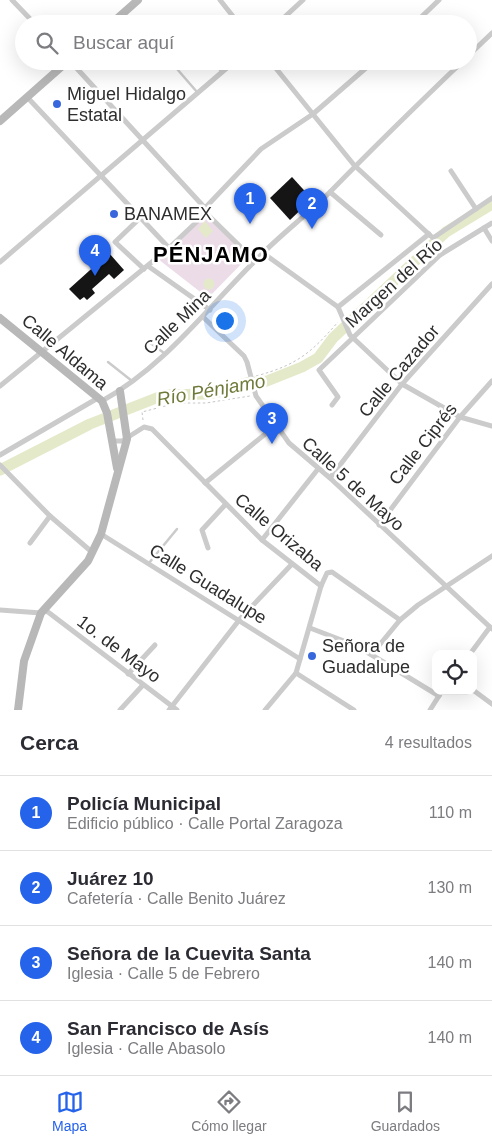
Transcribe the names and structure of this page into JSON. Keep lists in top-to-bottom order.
{
  "streets": {
    "street": [
      "Margen del Río",
      "Calle Mina",
      "Calle Aldama",
      "Calle Cazador",
      "Calle Ciprés",
      "Calle 5 de Mayo",
      "Calle Orizaba",
      "Calle Guadalupe",
      "1o. de Mayo"
    ]
  },
  "crossings": [
    ["Calle Mina", "Calle Aldama"],
    ["Calle Mina", "Calle 5 de Mayo"],
    ["Calle Cazador", "Calle 5 de Mayo"],
    ["Calle Ciprés", "Calle 5 de Mayo"]
  ],
  "districts": ["PÉNJAMO"],
  "water": ["Río Pénjamo"],
  "places": ["Miguel Hidalgo Estatal", "BANAMEX", "Señora de Guadalupe"],
  "page": {
    "search": "Buscar aquí",
    "pins": [
      "1",
      "2",
      "4",
      "3"
    ],
    "heading": ["Cerca", "4 resultados"],
    "list": [
      {
        "mark": "1",
        "name": "Policía Municipal",
        "note": "Edificio público · Calle Portal Zaragoza",
        "value": "110 m"
      },
      {
        "mark": "2",
        "name": "Juárez 10",
        "note": "Cafetería · Calle Benito Juárez",
        "value": "130 m"
      },
      {
        "mark": "3",
        "name": "Señora de la Cuevita Santa",
        "note": "Iglesia · Calle 5 de Febrero",
        "value": "140 m"
      },
      {
        "mark": "4",
        "name": "San Francisco de Asís",
        "note": "Iglesia · Calle Abasolo",
        "value": "140 m"
      }
    ],
    "nav": ["Mapa", "Cómo llegar", "Guardados"]
  }
}
